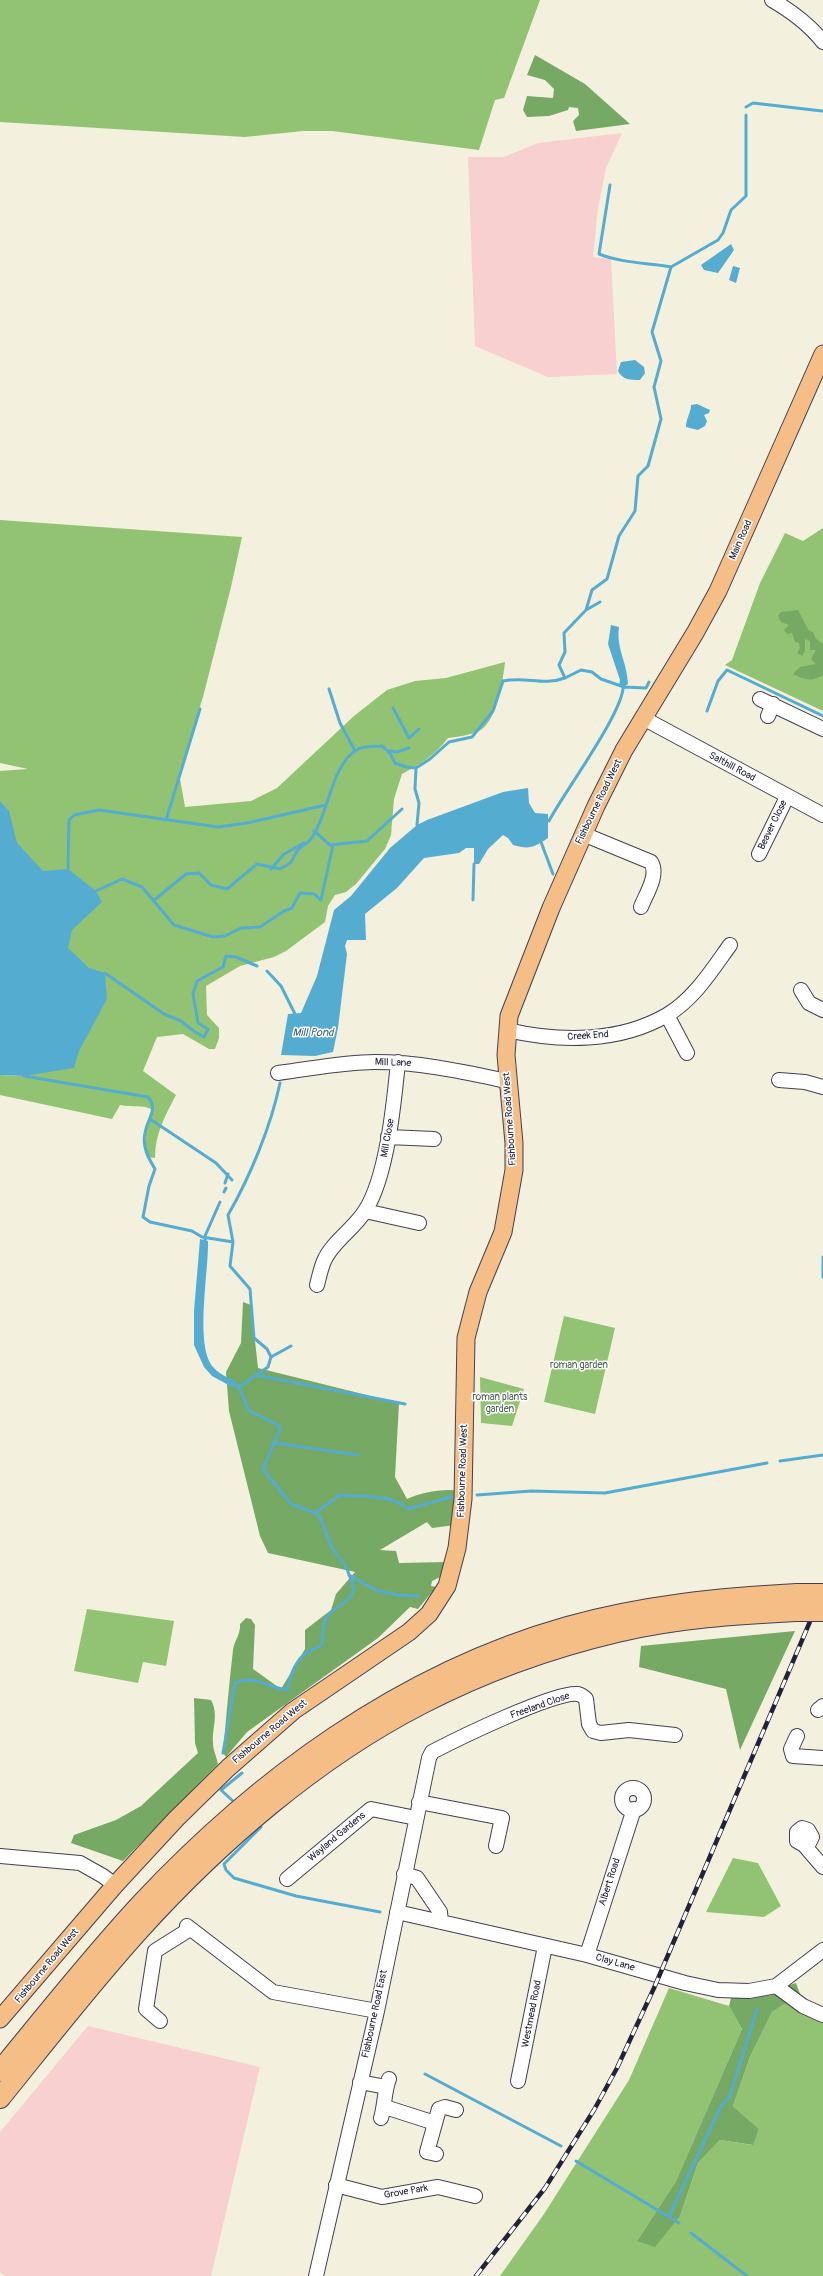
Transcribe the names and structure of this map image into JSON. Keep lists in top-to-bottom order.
{
  "streets": {
    "main road": ["Main Road", "Fishbourne Road West"],
    "street": [
      "Salthill Road",
      "Beaver Close",
      "Creek End",
      "Mill Lane",
      "Mill Close",
      "Freeland Close",
      "Wayland Gardens",
      "Albert Road",
      "Clay Lane",
      "Fishbourne Road East",
      "Westmead Road",
      "Grove Park"
    ]
  },
  "crossings": [
    ["Main Road", "Salthill Road"],
    ["Main Road", "Fishbourne Road West"],
    ["Salthill Road", "Fishbourne Road West"],
    ["Salthill Road", "Beaver Close"],
    ["Fishbourne Road West", "Creek End"],
    ["Fishbourne Road West", "Mill Lane"],
    ["Mill Lane", "Mill Close"],
    ["Freeland Close", "Fishbourne Road East"],
    ["Wayland Gardens", "Fishbourne Road East"],
    ["Albert Road", "Clay Lane"],
    ["Clay Lane", "Fishbourne Road East"],
    ["Clay Lane", "Westmead Road"],
    ["Fishbourne Road East", "Grove Park"]
  ],
  "water": ["Mill Pond"],
  "parks": ["roman garden", "roman plants garden"]
}
